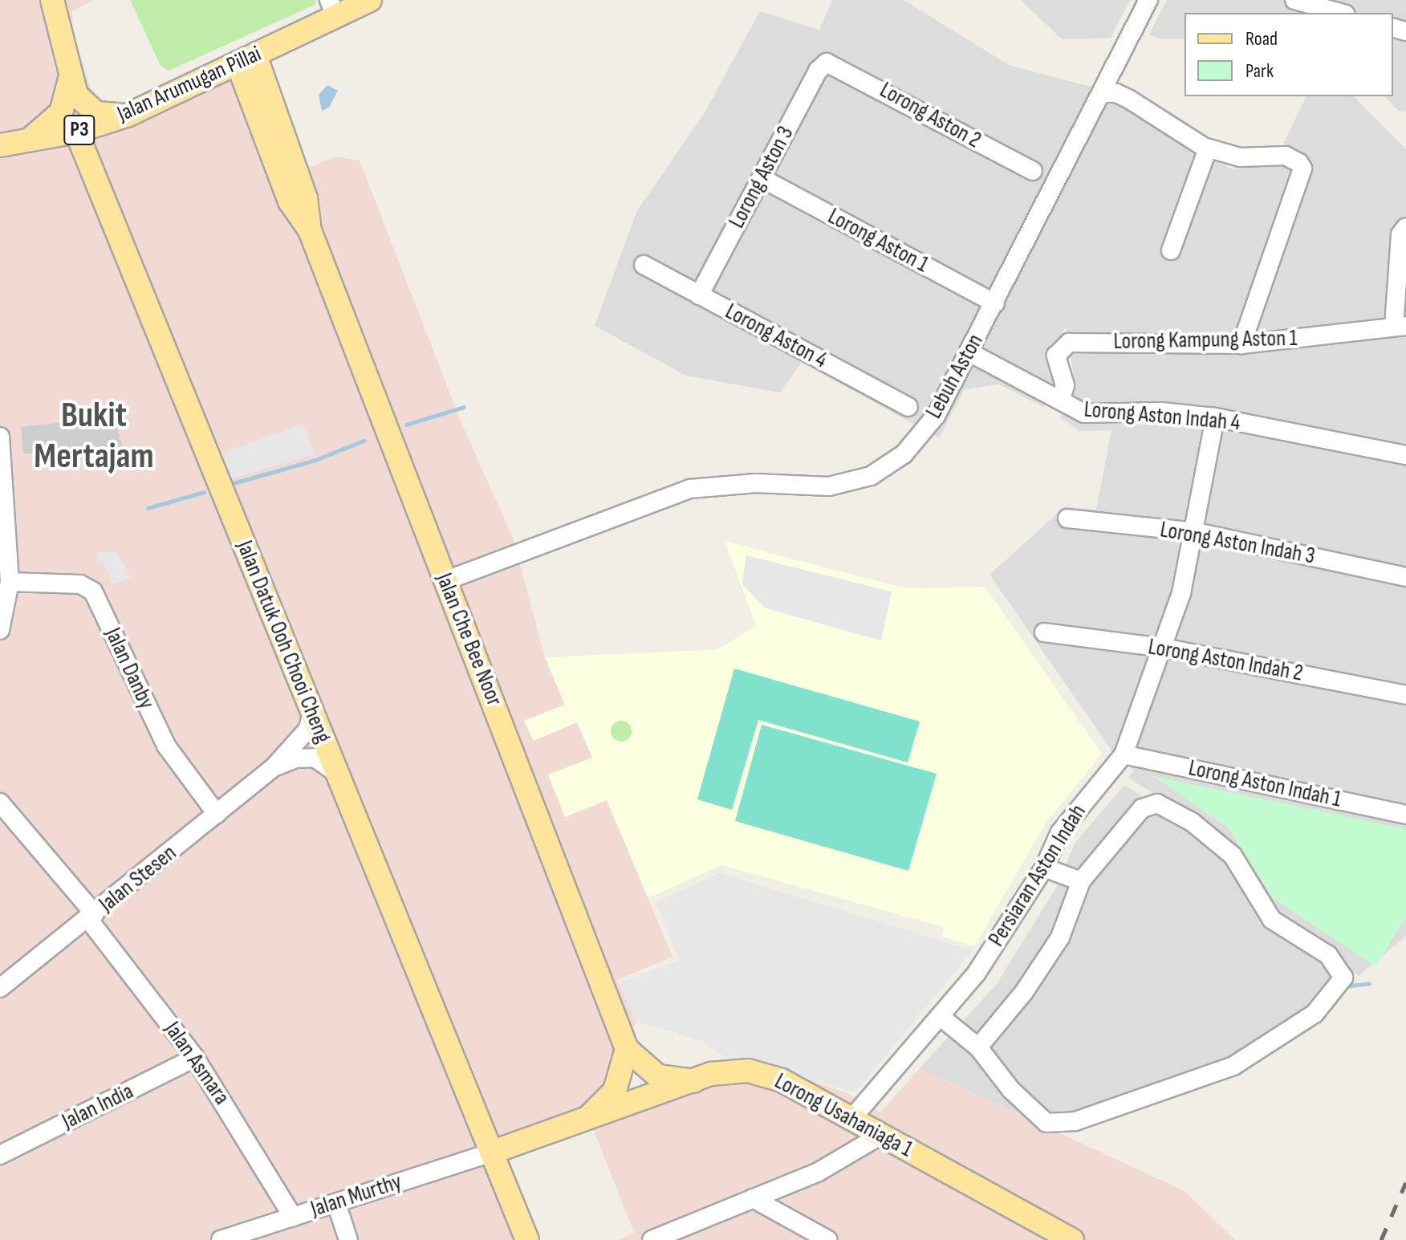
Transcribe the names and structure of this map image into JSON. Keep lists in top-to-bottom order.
{
  "streets": {
    "main road": [
      "Jalan Arumugan Pillai",
      "P3",
      "Jalan Che Bee Noor",
      "Jalan Datuk Ooh Chooi Cheng",
      "Lorong Usahaniaga 1"
    ],
    "street": [
      "Lorong Aston 2",
      "Lorong Aston 3",
      "Lorong Aston 1",
      "Lorong Aston 4",
      "Lorong Kampung Aston 1",
      "Lebuh Aston",
      "Lorong Aston Indah 4",
      "Lorong Aston Indah 3",
      "Lorong Aston Indah 2",
      "Jalan Danby",
      "Lorong Aston Indah 1",
      "Persiaran Aston Indah",
      "Jalan Stesen",
      "Jalan Asmara",
      "Jalan India",
      "Jalan Murthy"
    ]
  },
  "crossings": [
    ["Jalan Arumugan Pillai", "Jalan Che Bee Noor"],
    ["Jalan Arumugan Pillai", "Jalan Datuk Ooh Chooi Cheng"],
    ["Lorong Aston 2", "Lorong Aston 3"],
    ["Lorong Aston 3", "Lorong Aston 1"],
    ["Lorong Aston 3", "Lorong Aston 4"],
    ["Lorong Aston 1", "Lebuh Aston"],
    ["Lorong Kampung Aston 1", "Lorong Aston Indah 4"],
    ["Lebuh Aston", "Lorong Aston Indah 4"],
    ["Lebuh Aston", "Jalan Che Bee Noor"],
    ["Lorong Aston Indah 4", "Persiaran Aston Indah"],
    ["Lorong Aston Indah 3", "Persiaran Aston Indah"],
    ["Jalan Datuk Ooh Chooi Cheng", "Jalan Stesen"],
    ["Jalan Datuk Ooh Chooi Cheng", "Lorong Usahaniaga 1"],
    ["Jalan Datuk Ooh Chooi Cheng", "Jalan Murthy"],
    ["Lorong Aston Indah 2", "Persiaran Aston Indah"],
    ["Jalan Danby", "Jalan Stesen"],
    ["Lorong Aston Indah 1", "Persiaran Aston Indah"],
    ["Persiaran Aston Indah", "Lorong Usahaniaga 1"],
    ["Jalan Stesen", "Jalan Asmara"],
    ["Jalan Asmara", "Jalan India"],
    ["Jalan Asmara", "Jalan Murthy"],
    ["Lorong Usahaniaga 1", "Jalan Murthy"]
  ],
  "districts": ["Bukit Mertajam"],
  "legend": ["Road", "Park"]
}
